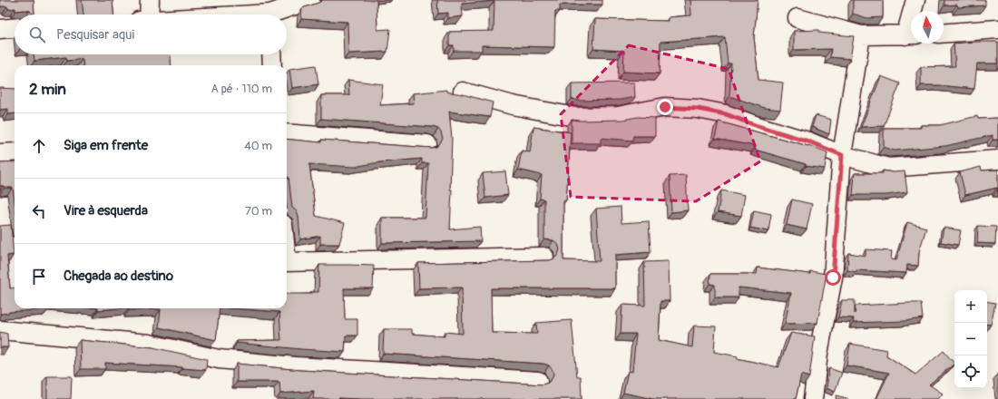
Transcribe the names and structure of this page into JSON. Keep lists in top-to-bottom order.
{
  "north": "top",
  "page": {
    "search": "Pesquisar aqui",
    "heading": ["2 min", "A pé · 110 m"],
    "list": [
      ["Siga em frente", "40 m"],
      ["Vire à esquerda", "70 m"],
      "Chegada ao destino"
    ],
    "map_buttons": ["+", "−"]
  }
}
